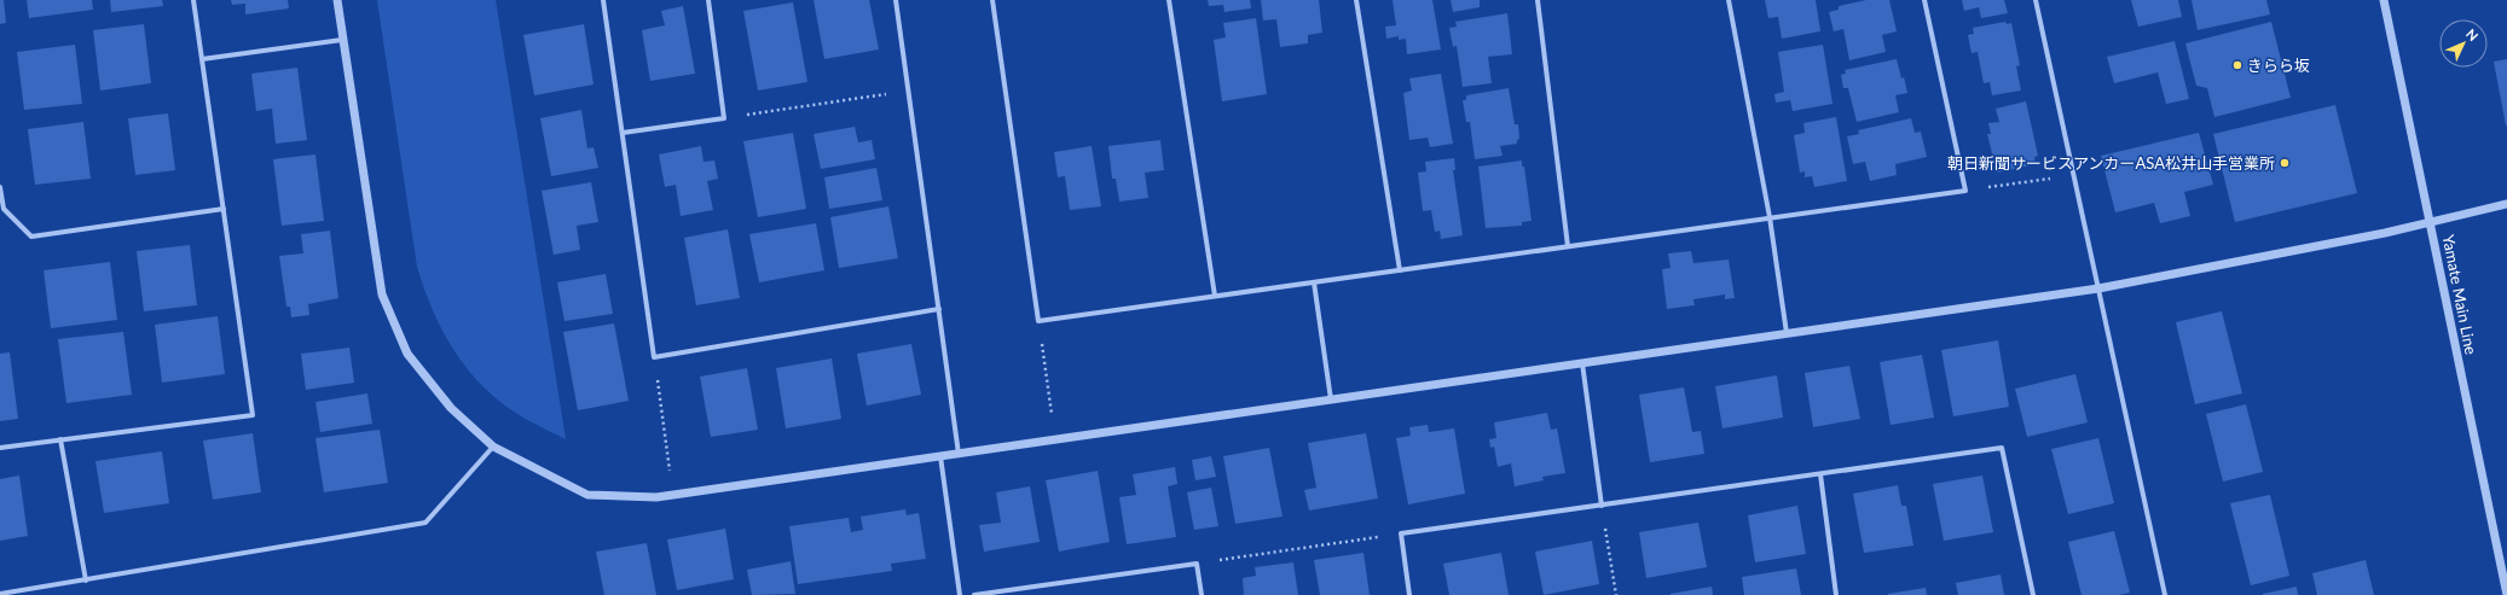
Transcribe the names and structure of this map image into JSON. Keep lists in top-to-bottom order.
{
  "streets": {
    "street": ["Yamate Main Line"]
  },
  "places": ["きらら坂", "朝日新聞サービスアンカーASA松井山手営業所"],
  "north": "top right"
}
